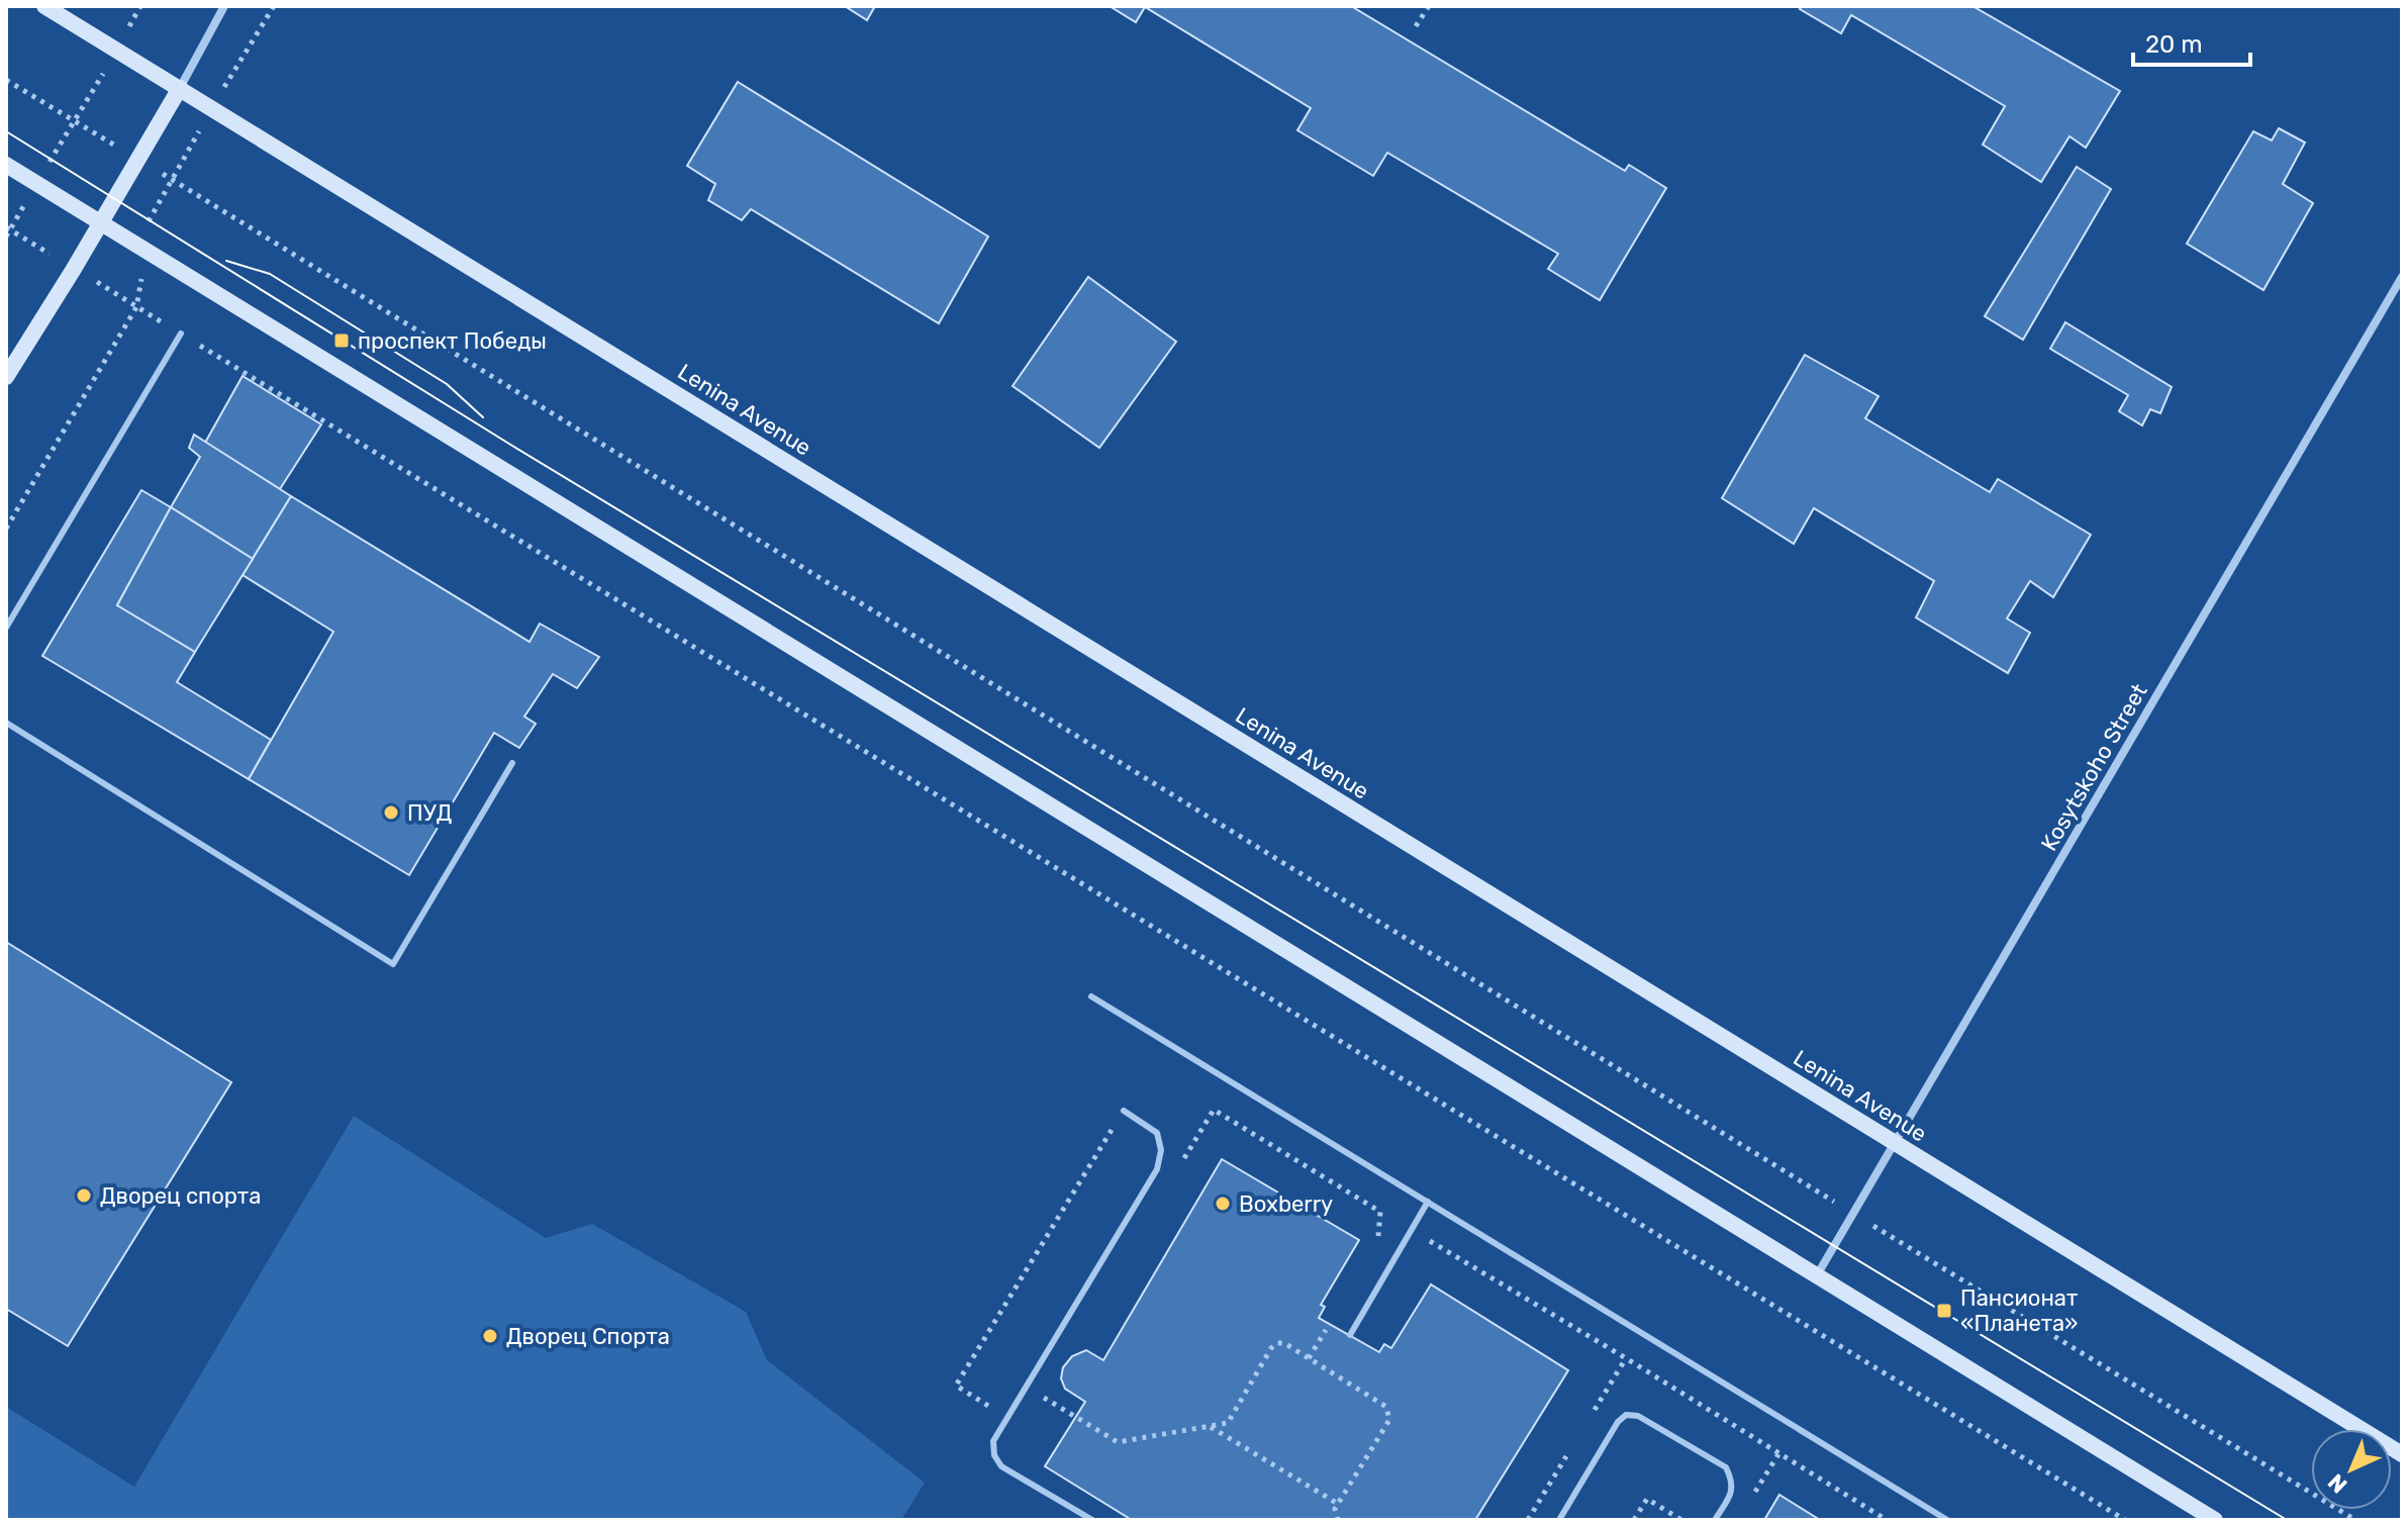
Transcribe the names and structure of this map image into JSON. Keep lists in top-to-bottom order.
{
  "streets": {
    "street": ["Lenina Avenue", "Kosytskoho Street"]
  },
  "crossings": [
    ["Lenina Avenue", "Kosytskoho Street"]
  ],
  "places": {
    "transit": ["проспект Победы", "Пансионат «Планета»"],
    "other": [
      "ПУД",
      "Дворец спорта",
      "Boxberry",
      "Дворец Спорта"
    ]
  },
  "scale_bar": "20 m",
  "north": "bottom left"
}
